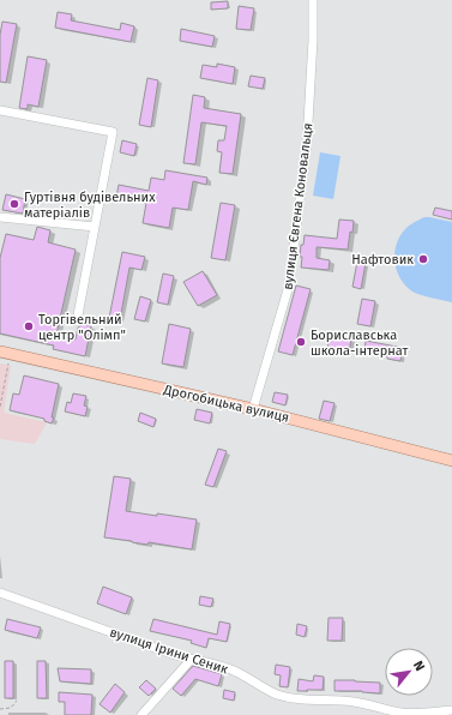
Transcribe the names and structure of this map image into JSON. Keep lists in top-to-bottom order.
{
  "streets": {
    "main road": ["Дрогобицька вулиця"],
    "street": ["вулиця Євгена Коновальця", "вулиця Ірини Сеник"]
  },
  "crossings": [
    ["вулиця Євгена Коновальця", "Дрогобицька вулиця"]
  ],
  "places": [
    "Гуртівня будівельних матеріалів",
    "Нафтовик",
    "Торгівельний центр \"Олімп\"",
    "Бориславська школа-інтернат"
  ],
  "north": "top right"
}
